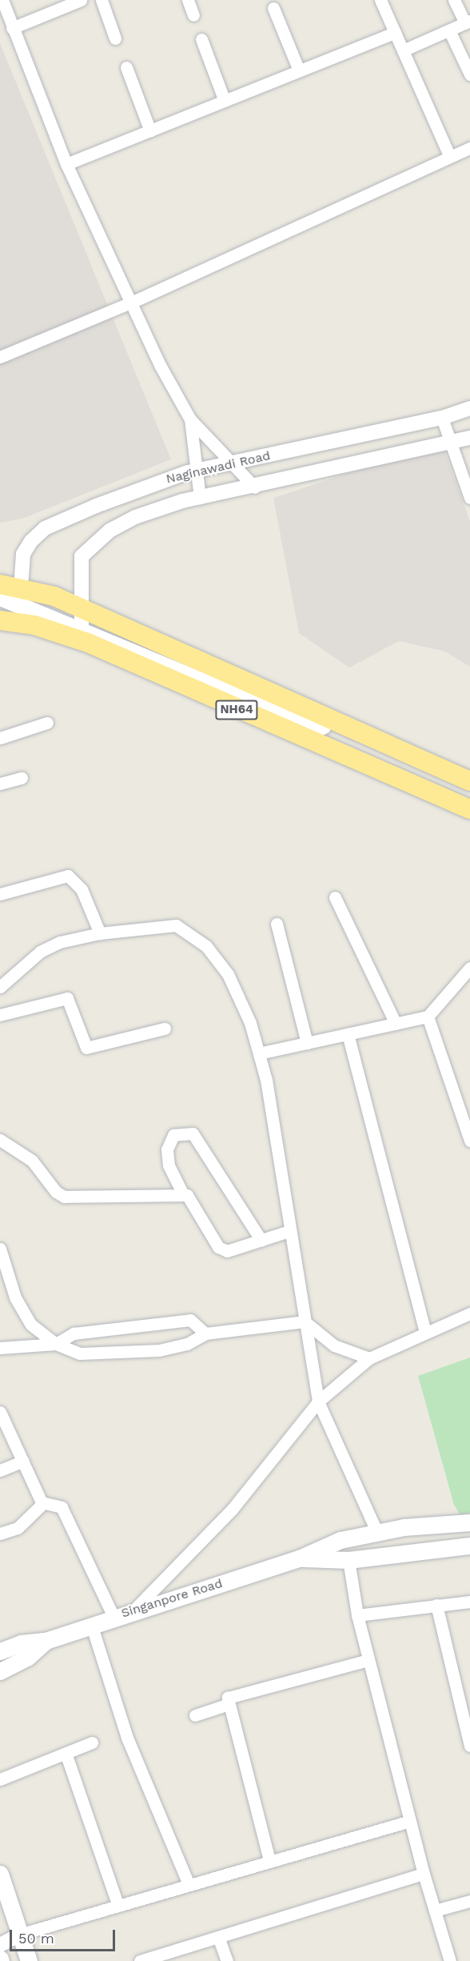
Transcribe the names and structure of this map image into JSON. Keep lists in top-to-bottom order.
{
  "streets": {
    "highway": ["NH64"],
    "main road": ["Singanpore Road"],
    "street": ["Naginawadi Road"]
  },
  "crossings": [
    ["Naginawadi Road", "NH64"]
  ],
  "scale_bar": "50 m"
}
